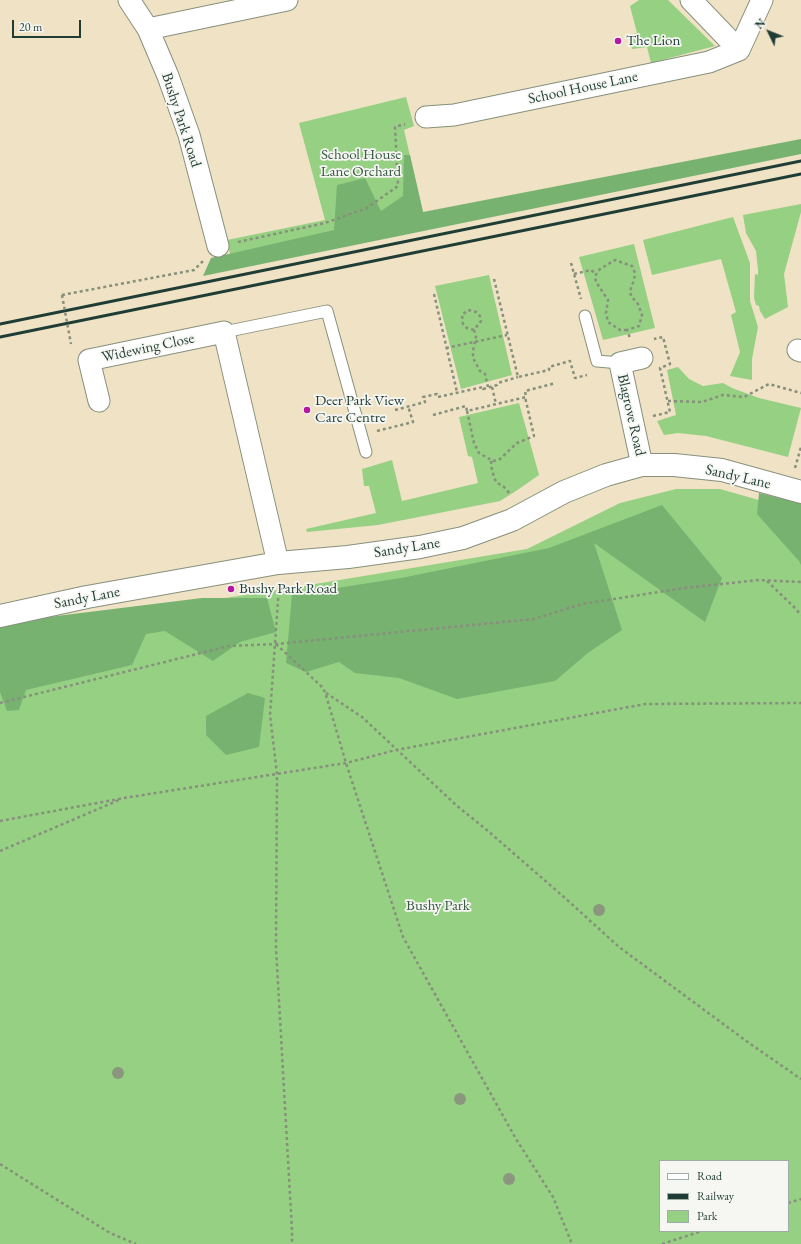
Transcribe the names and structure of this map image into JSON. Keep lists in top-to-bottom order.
{
  "streets": {
    "main road": ["Sandy Lane"],
    "street": [
      "School House Lane",
      "Bushy Park Road",
      "Widewing Close",
      "Blagrove Road"
    ]
  },
  "crossings": [
    ["Blagrove Road", "Sandy Lane"]
  ],
  "parks": ["School House Lane Orchard", "Bushy Park"],
  "places": ["The Lion", "Deer Park View Care Centre", "Bushy Park Road"],
  "legend": ["Road", "Railway", "Park"],
  "scale_bar": "20 m",
  "north": "top left"
}
